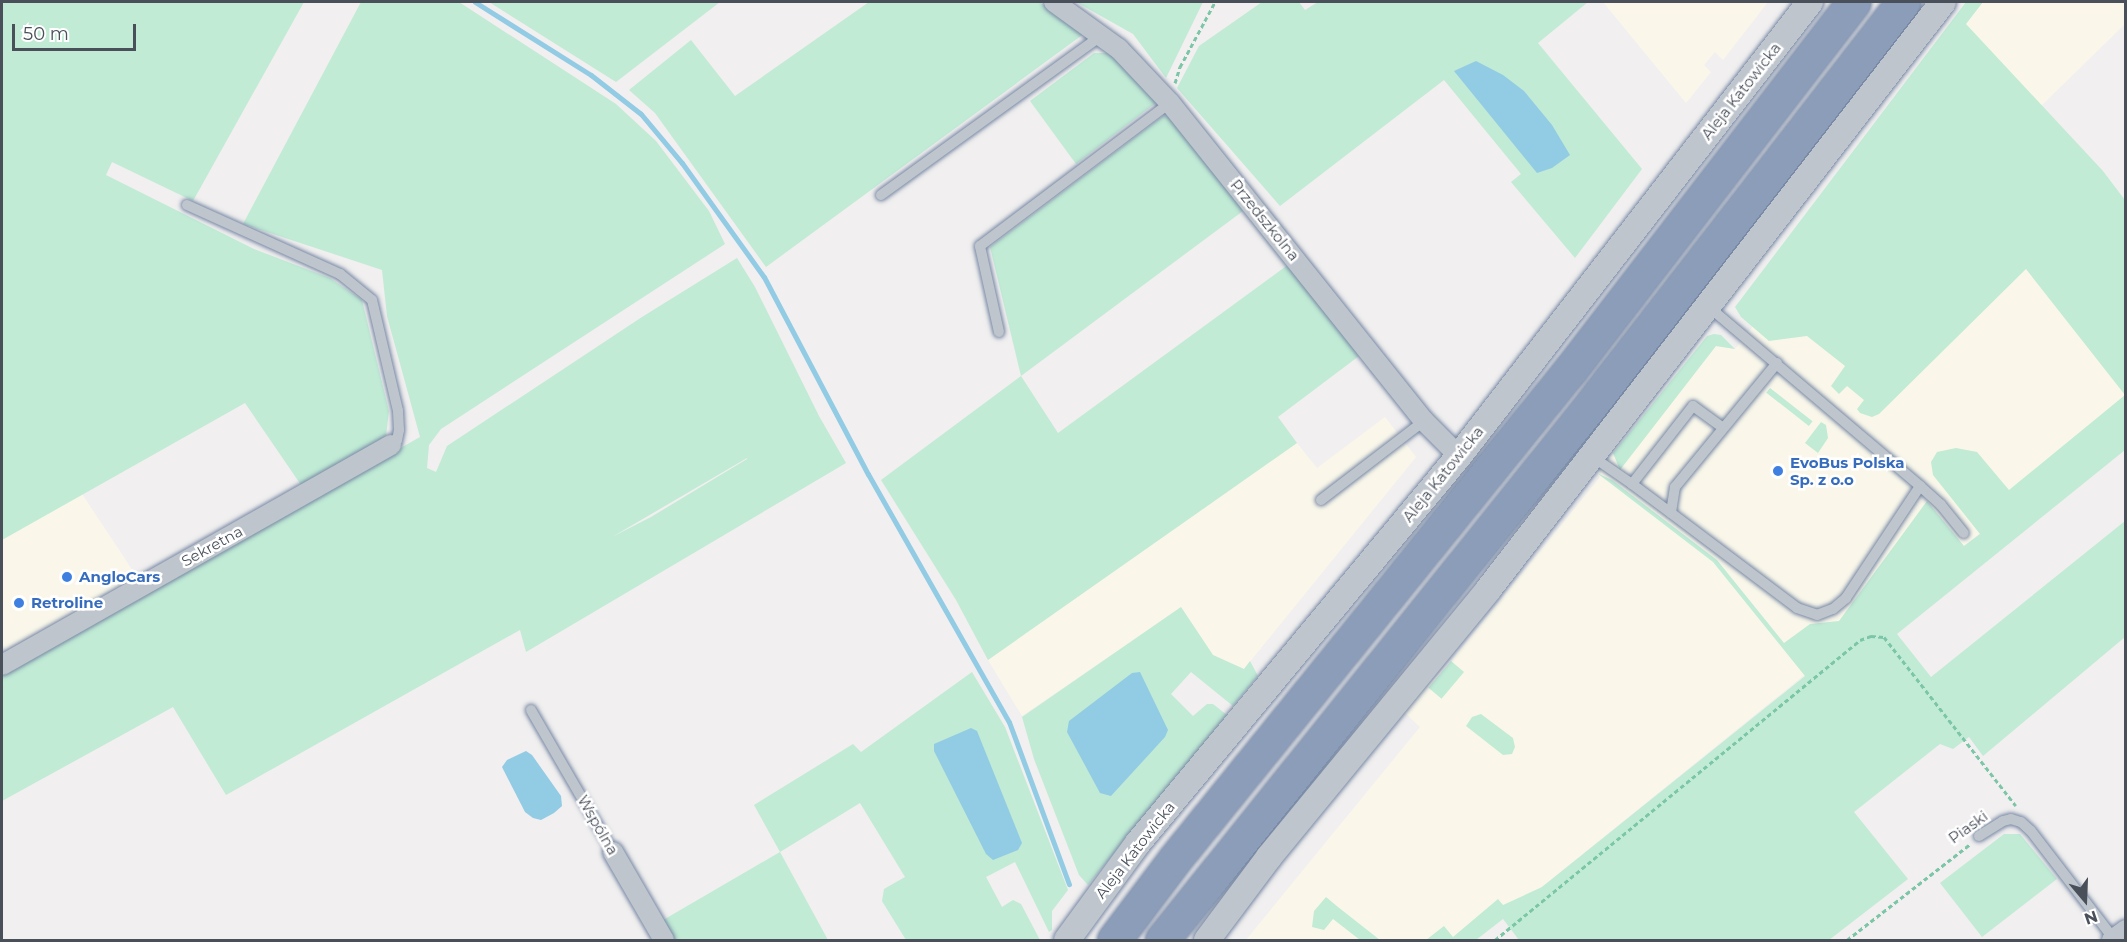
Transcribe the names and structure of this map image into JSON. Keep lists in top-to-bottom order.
{
  "streets": {
    "street": [
      "Aleja Katowicka",
      "Przedszkolna",
      "Sekretna",
      "Wspólna"
    ],
    "lane": ["Piaski"]
  },
  "crossings": [
    ["Aleja Katowicka", "Przedszkolna"]
  ],
  "places": ["EvoBus Polska Sp. z o.o", "AngloCars", "Retroline"],
  "scale_bar": "50 m",
  "north": "bottom"
}
